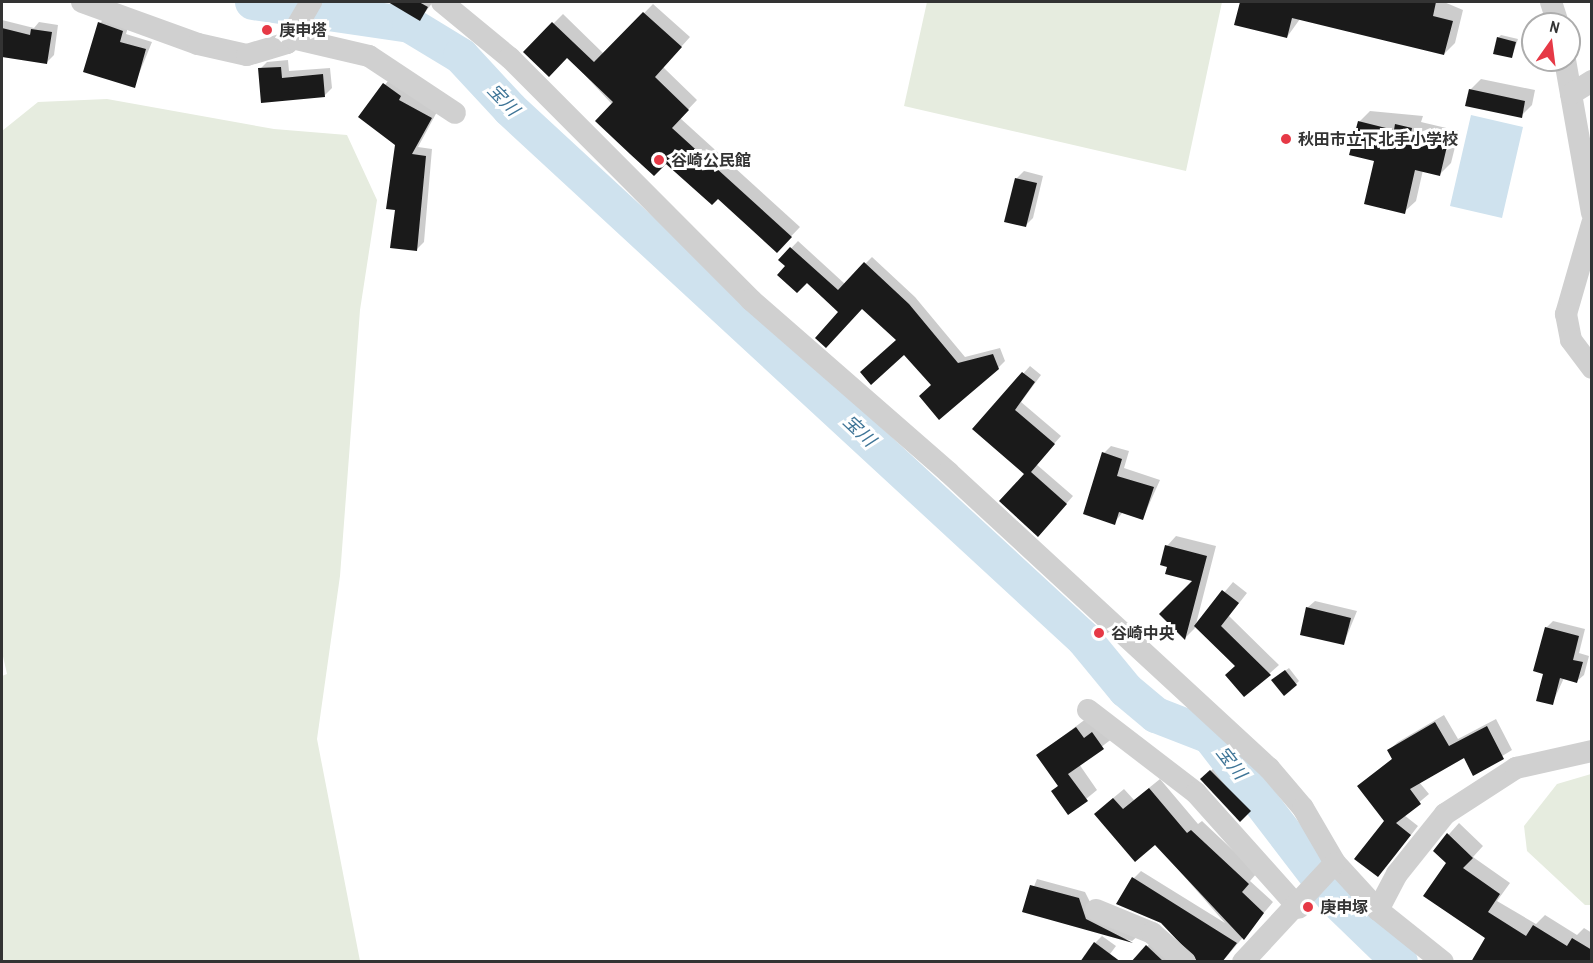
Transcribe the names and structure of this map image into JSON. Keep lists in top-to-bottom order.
{
  "water": ["宝川"],
  "places": [
    "庚申塔",
    "秋田市立下北手小学校",
    "谷崎公民館",
    "谷崎中央",
    "庚申塚"
  ],
  "north": "top"
}
